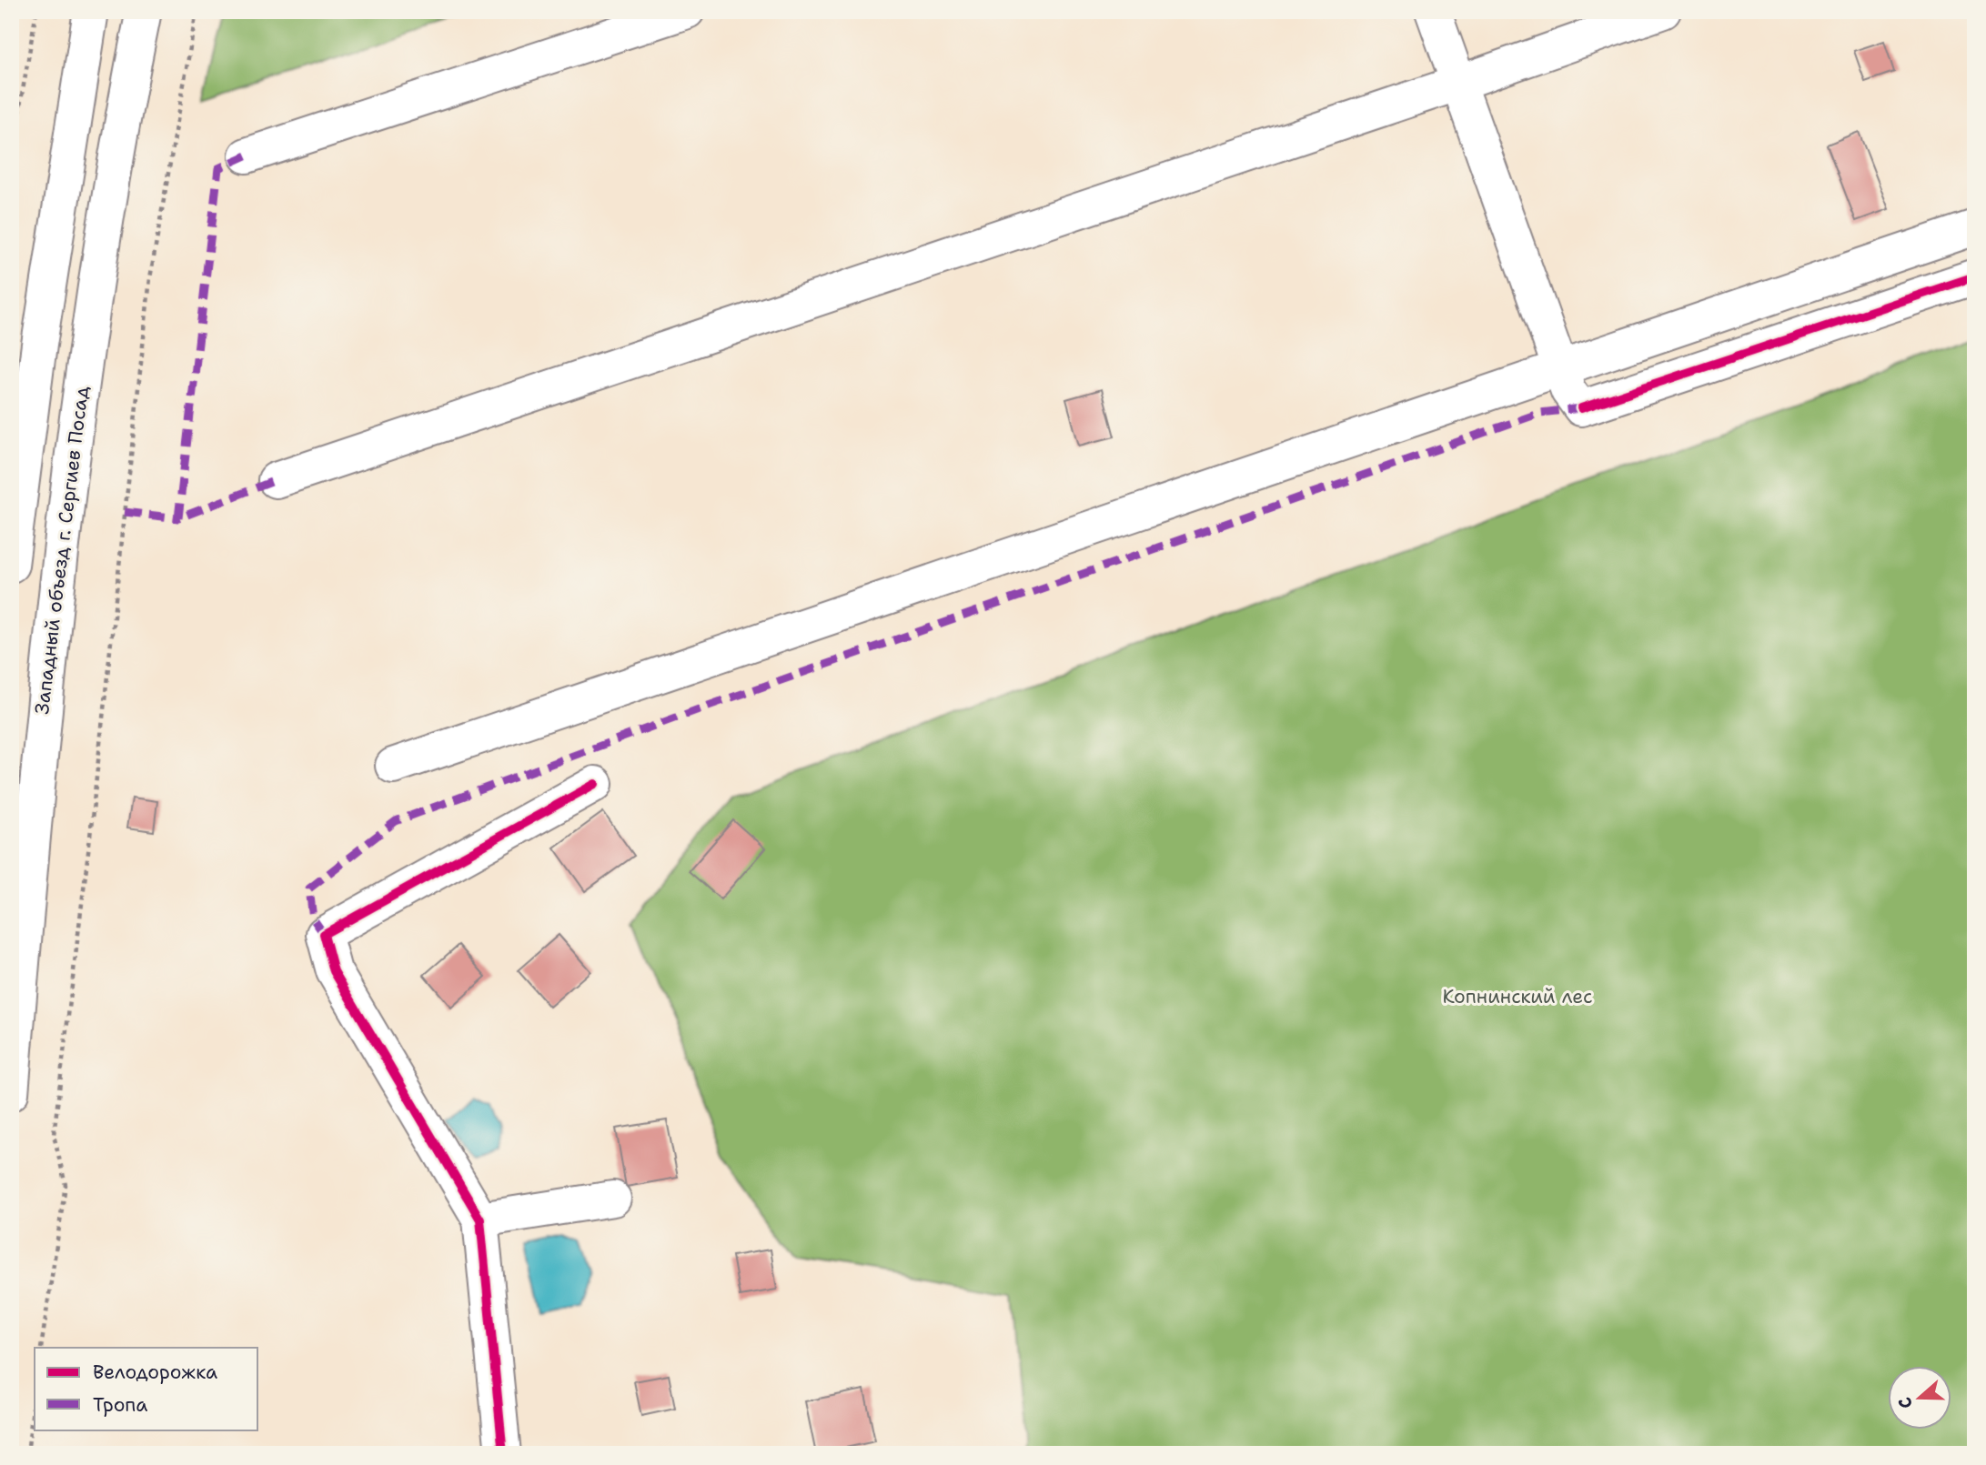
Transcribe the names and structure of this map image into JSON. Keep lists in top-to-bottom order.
{
  "streets": {
    "main road": ["Западный объезд г. Сергиев Посад"]
  },
  "parks": ["Копнинский лес"],
  "legend": ["Велодорожка", "Тропа"],
  "north": "left"
}
